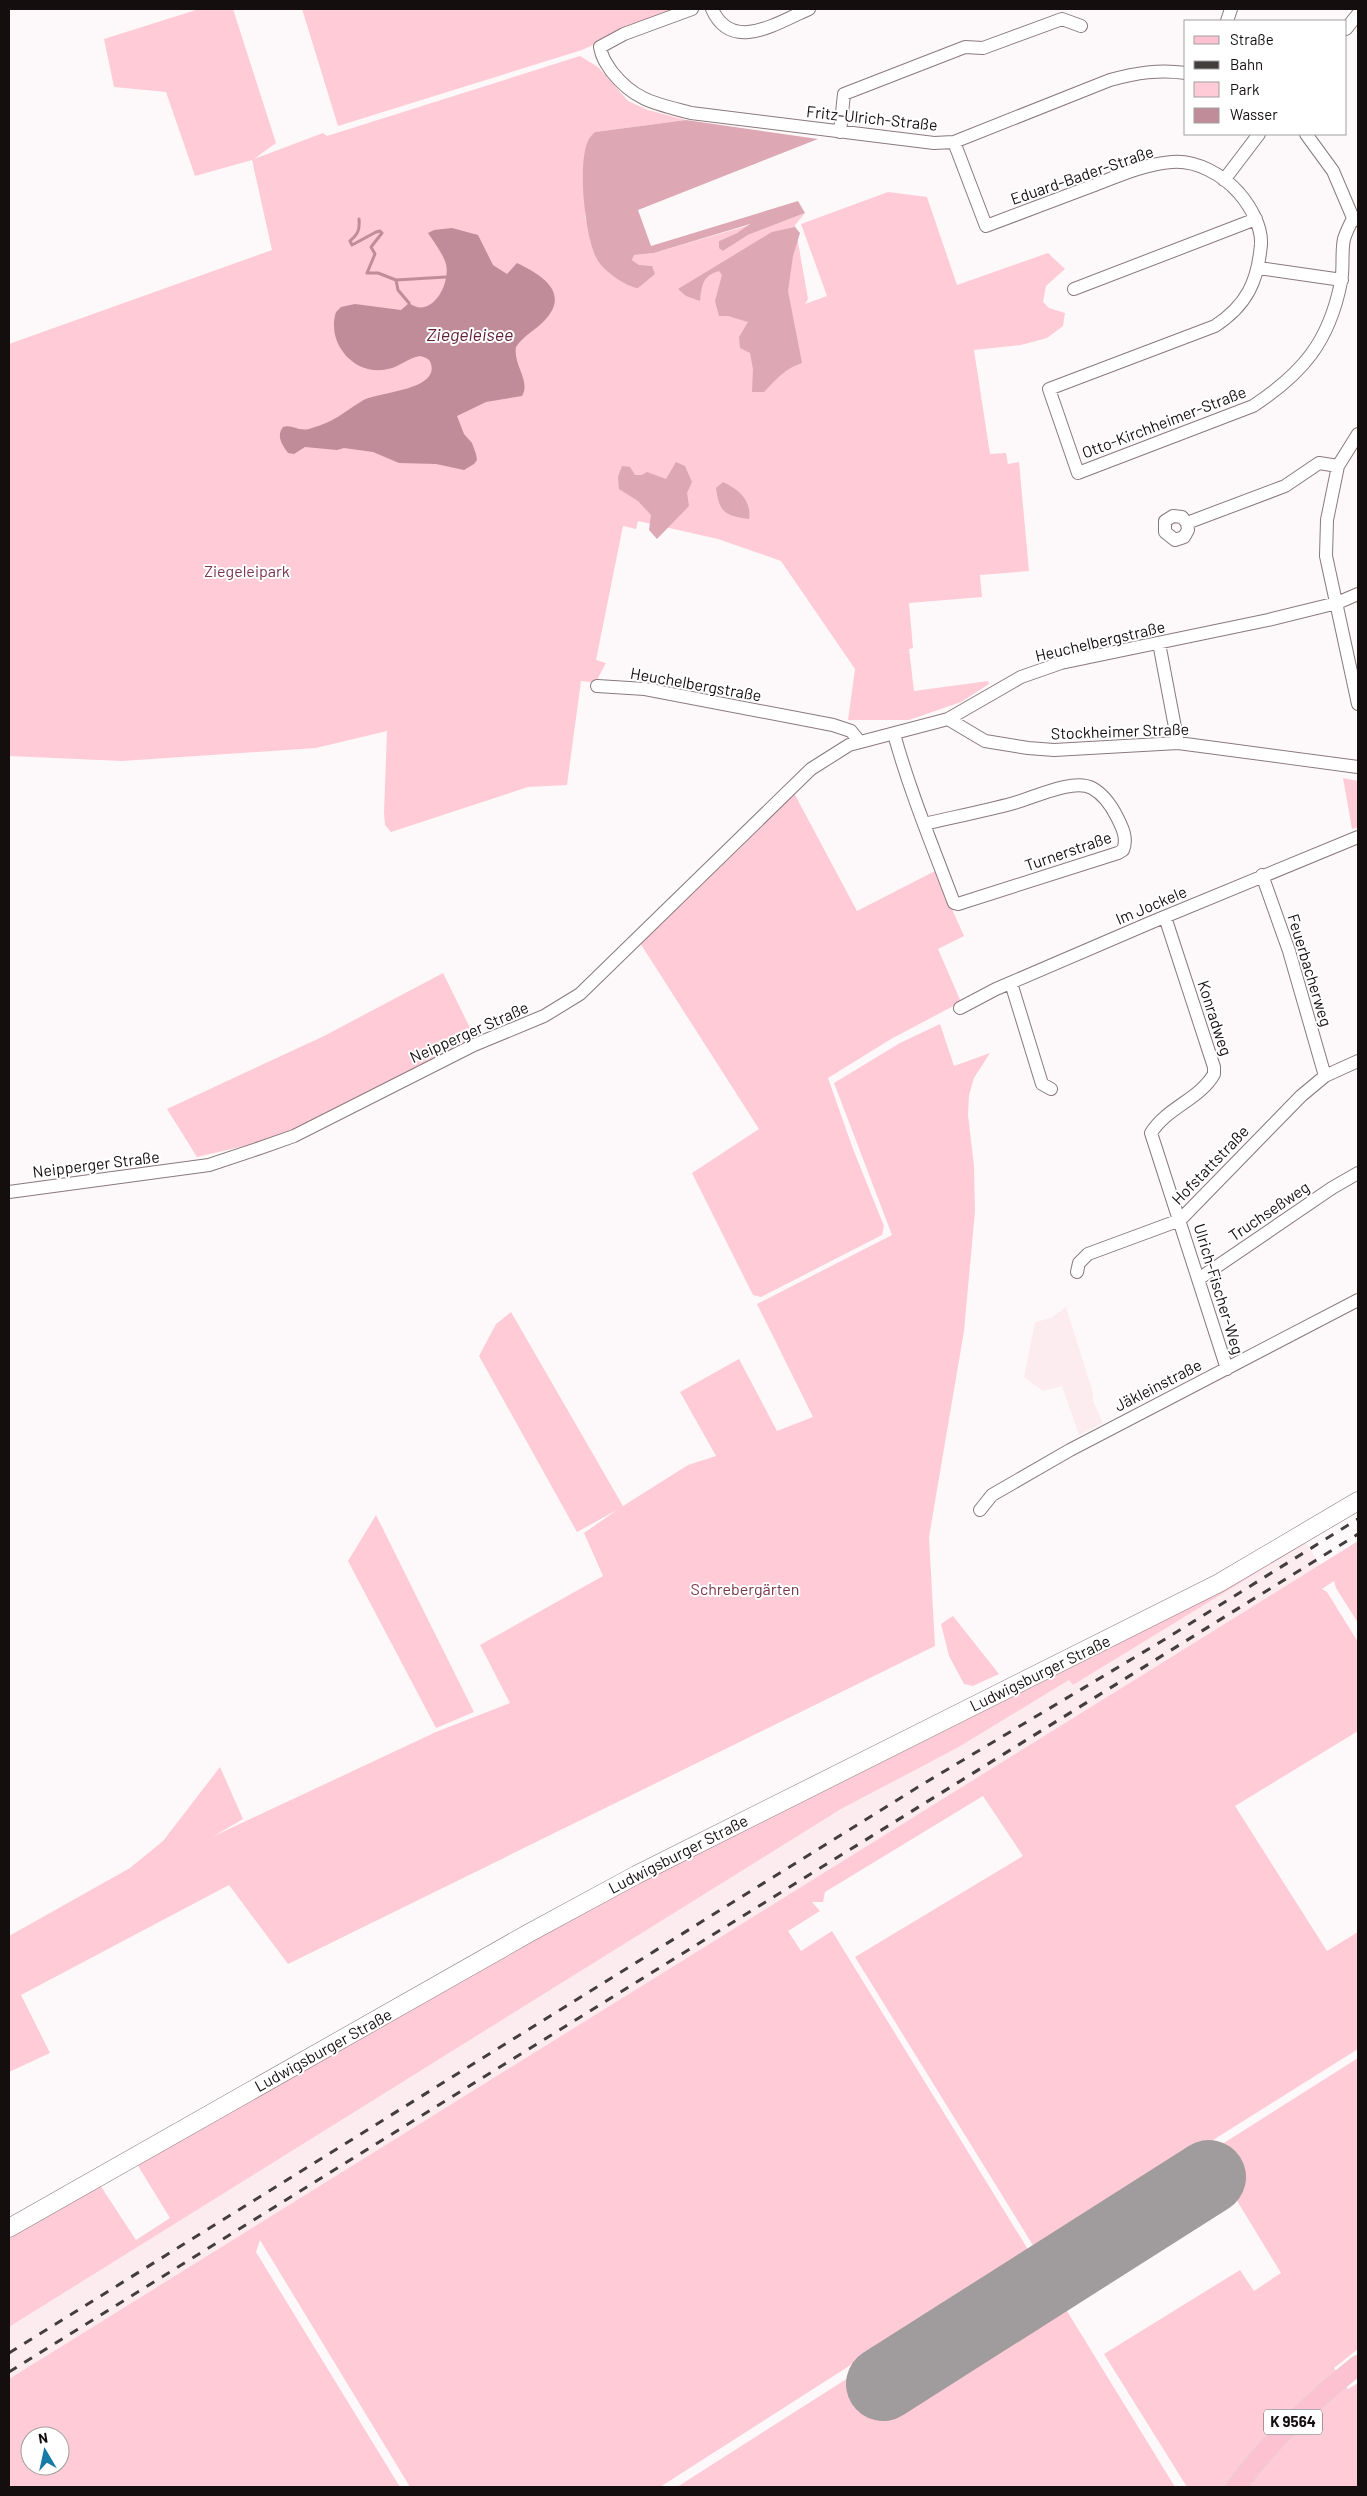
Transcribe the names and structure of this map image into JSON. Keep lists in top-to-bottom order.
{
  "streets": {
    "main road": ["Ludwigsburger Straße", "K 9564"],
    "street": [
      "Fritz-Ulrich-Straße",
      "Eduard-Bader-Straße",
      "Otto-Kirchheimer-Straße",
      "Heuchelbergstraße",
      "Stockheimer Straße",
      "Turnerstraße",
      "Im Jockele",
      "Feuerbacherweg",
      "Konradweg",
      "Neipperger Straße",
      "Hofstattstraße",
      "Truchseßweg",
      "Ulrich-Fischer-Weg",
      "Jäkleinstraße"
    ]
  },
  "crossings": [
    ["Fritz-Ulrich-Straße", "Eduard-Bader-Straße"],
    ["Eduard-Bader-Straße", "Otto-Kirchheimer-Straße"],
    ["Heuchelbergstraße", "Stockheimer Straße"],
    ["Heuchelbergstraße", "Turnerstraße"],
    ["Heuchelbergstraße", "Neipperger Straße"],
    ["Im Jockele", "Feuerbacherweg"],
    ["Im Jockele", "Konradweg"],
    ["Feuerbacherweg", "Hofstattstraße"],
    ["Konradweg", "Hofstattstraße"],
    ["Konradweg", "Ulrich-Fischer-Weg"],
    ["Hofstattstraße", "Ulrich-Fischer-Weg"],
    ["Truchseßweg", "Ulrich-Fischer-Weg"],
    ["Ulrich-Fischer-Weg", "Jäkleinstraße"]
  ],
  "water": ["Ziegeleisee"],
  "parks": ["Ziegeleipark", "Schrebergärten"],
  "legend": [
    "Straße",
    "Bahn",
    "Park",
    "Wasser"
  ],
  "north": "top"
}
